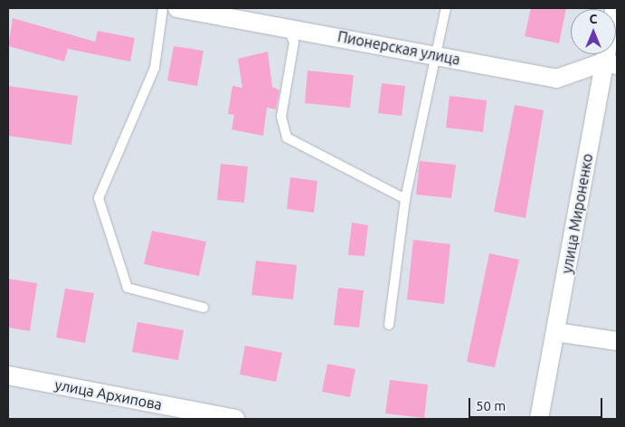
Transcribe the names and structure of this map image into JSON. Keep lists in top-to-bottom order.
{
  "streets": {
    "street": ["Пионерская улица", "улица Мироненко", "улица Архипова"]
  },
  "crossings": [
    ["Пионерская улица", "улица Мироненко"]
  ],
  "scale_bar": "50 m",
  "north": "top"
}
